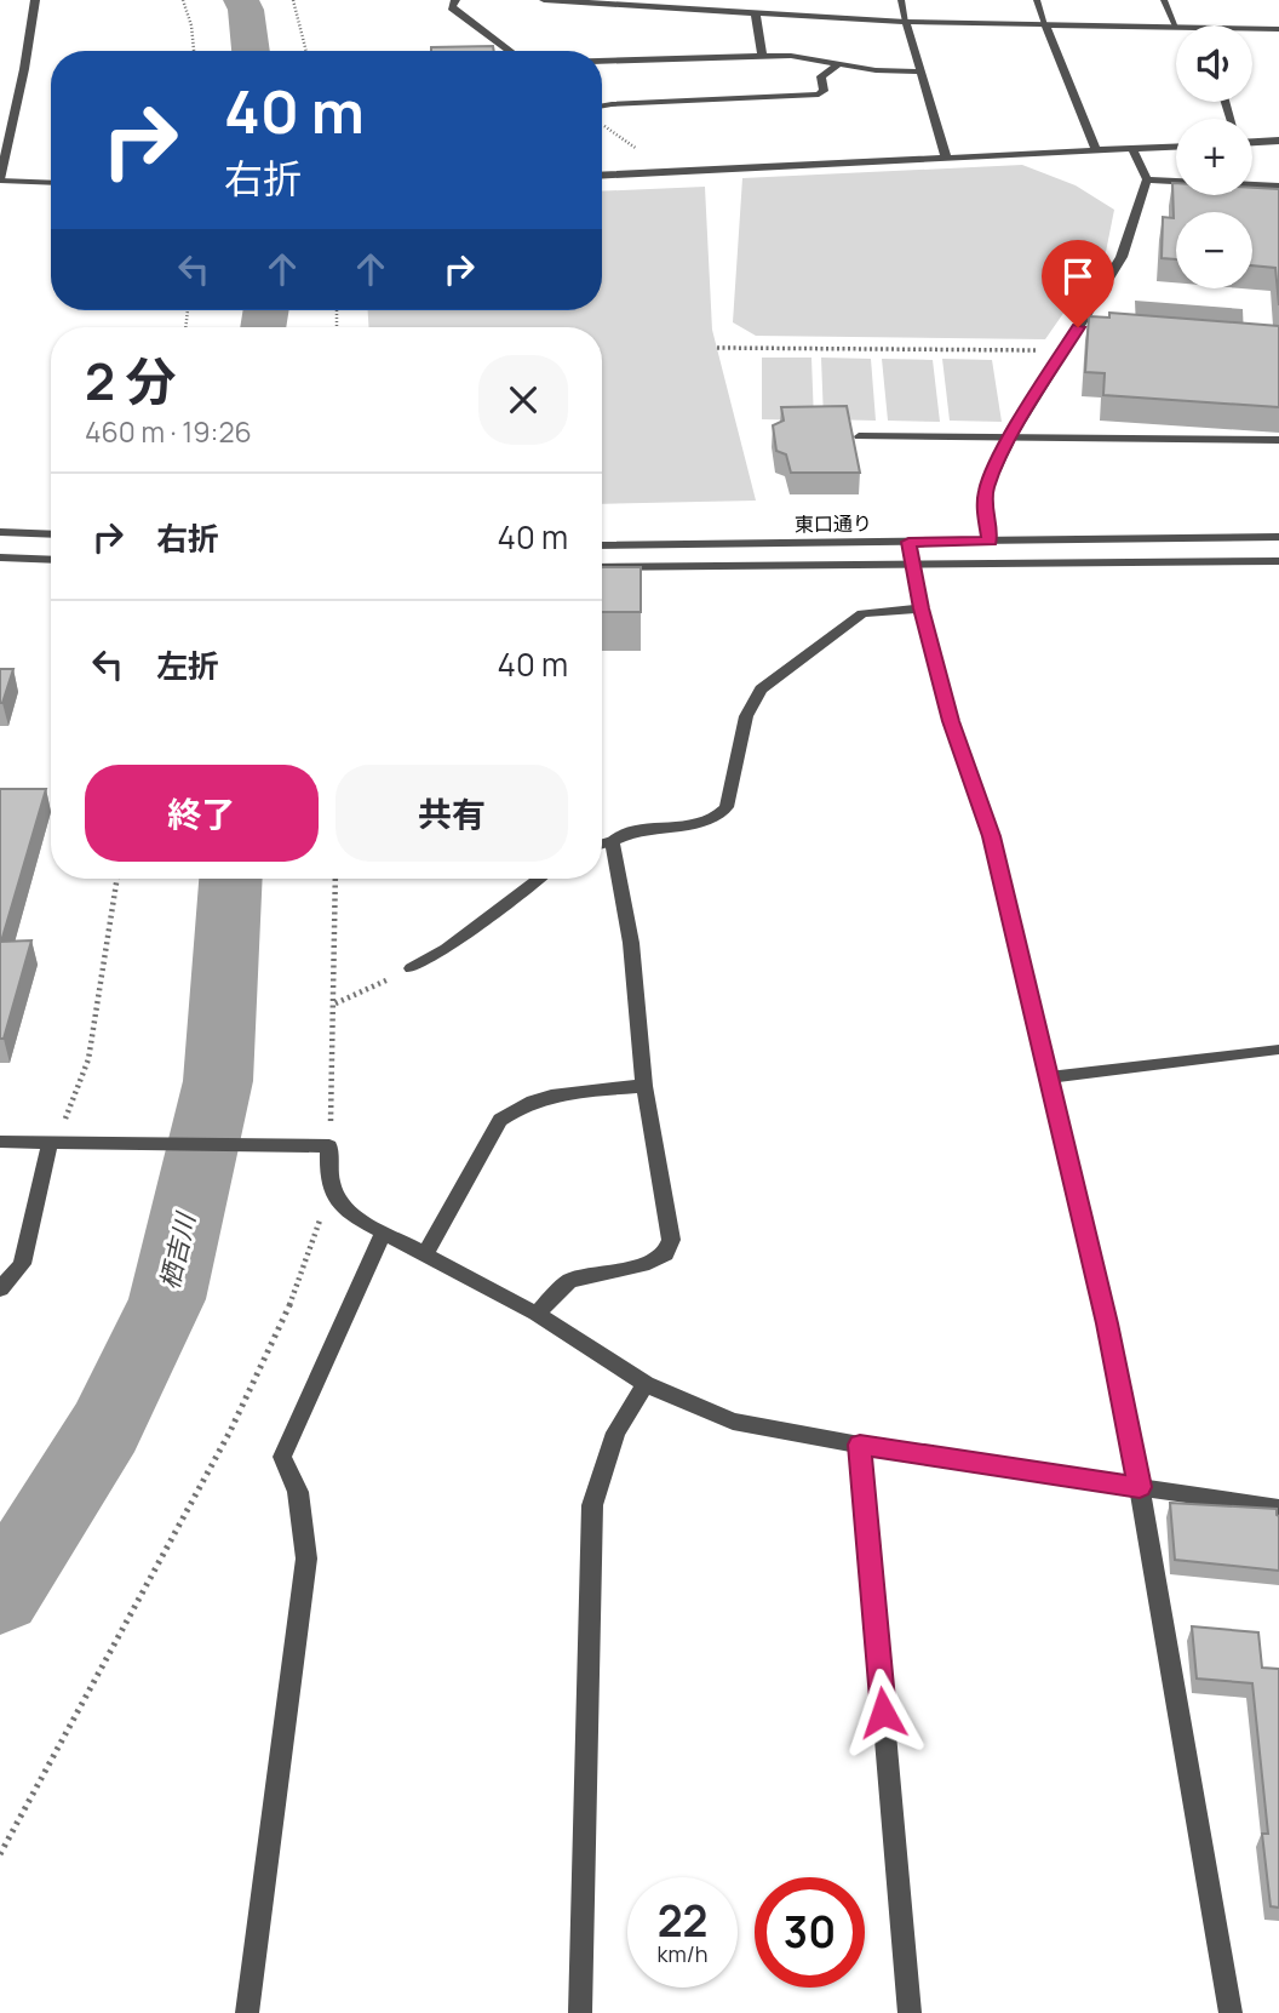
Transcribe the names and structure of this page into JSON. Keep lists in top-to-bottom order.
{
  "streets": {
    "street": ["東口通り"]
  },
  "water": ["栖吉川"],
  "page": {
    "map_buttons": ["+", "−"],
    "turn": ["40 m", "右折"],
    "heading": ["2 分", "460 m · 19:26"],
    "list": [
      {
        "name": "右折",
        "value": "40 m"
      },
      {
        "name": "左折",
        "value": "40 m"
      }
    ],
    "buttons": ["終了", "共有"],
    "speed": "22 km/h",
    "limit": "30"
  }
}
